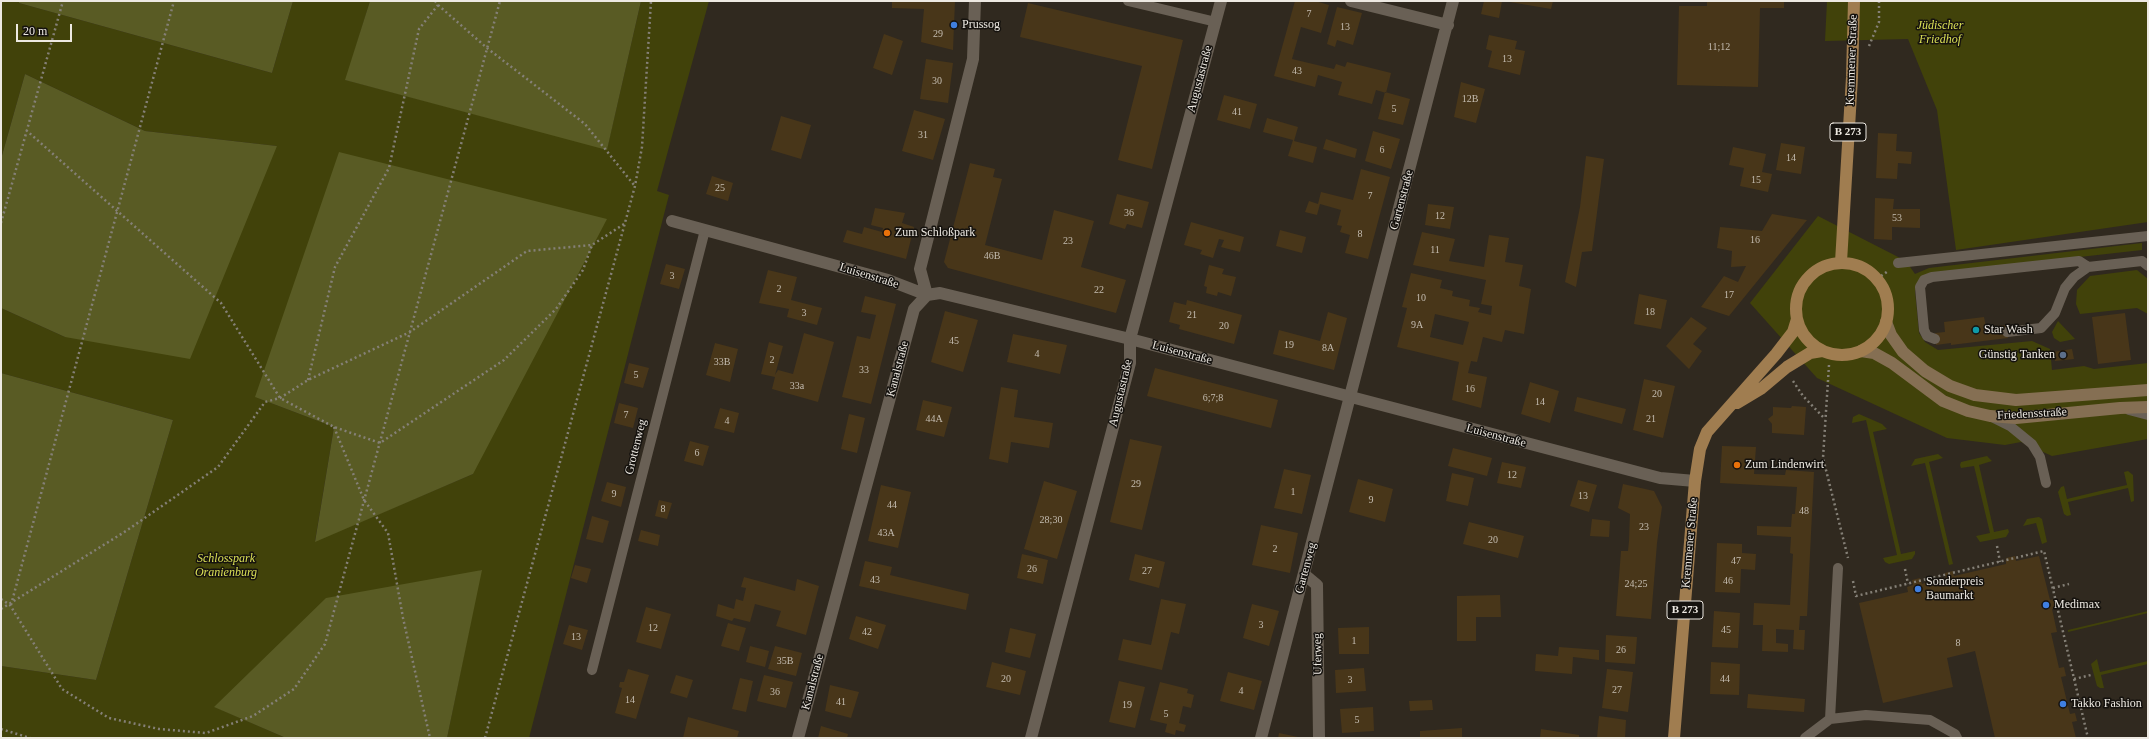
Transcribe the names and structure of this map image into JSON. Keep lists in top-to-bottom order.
{
  "streets": {
    "main road": ["Kremmener Straße", "B 273"],
    "street": [
      "Augustastraße",
      "Gartenstraße",
      "Luisenstraße",
      "Kanalstraße",
      "Friedensstraße",
      "Gartenweg",
      "Uferweg"
    ],
    "lane": ["Grottenweg"]
  },
  "crossings": [
    ["Kremmener Straße", "Luisenstraße"],
    ["Kremmener Straße", "Friedensstraße"],
    ["Augustastraße", "Luisenstraße"],
    ["Gartenstraße", "Luisenstraße"],
    ["Gartenstraße", "Gartenweg"],
    ["Luisenstraße", "Kanalstraße"],
    ["Luisenstraße", "Grottenweg"],
    ["Luisenstraße", "Gartenweg"],
    ["Gartenweg", "Uferweg"]
  ],
  "parks": ["Jüdischer Friedhof", "Schlosspark Oranienburg"],
  "places": [
    "Prussog",
    "Zum Schloßpark",
    "Star Wash",
    "Günstig Tanken",
    "Zum Lindenwirt",
    "Sonderpreis Baumarkt",
    "Medimax",
    "Takko Fashion"
  ],
  "house_numbers": [
    "7",
    "13",
    "29",
    "11;12",
    "13",
    "43",
    "30",
    "12B",
    "5",
    "41",
    "31",
    "6",
    "14",
    "15",
    "25",
    "7",
    "36",
    "12",
    "53",
    "8",
    "16",
    "23",
    "11",
    "46B",
    "3",
    "2",
    "22",
    "17",
    "10",
    "18",
    "3",
    "21",
    "9A",
    "20",
    "45",
    "19",
    "8A",
    "4",
    "2",
    "33B",
    "33",
    "5",
    "33a",
    "16",
    "20",
    "6;7;8",
    "14",
    "7",
    "44A",
    "21",
    "4",
    "6",
    "12",
    "29",
    "1",
    "9",
    "13",
    "9",
    "44",
    "8",
    "48",
    "28;30",
    "23",
    "43A",
    "20",
    "2",
    "47",
    "26",
    "27",
    "43",
    "46",
    "24;25",
    "3",
    "12",
    "45",
    "42",
    "13",
    "1",
    "8",
    "26",
    "35B",
    "20",
    "44",
    "3",
    "27",
    "4",
    "36",
    "14",
    "41",
    "19",
    "5",
    "5"
  ],
  "scale_bar": "20 m"
}
